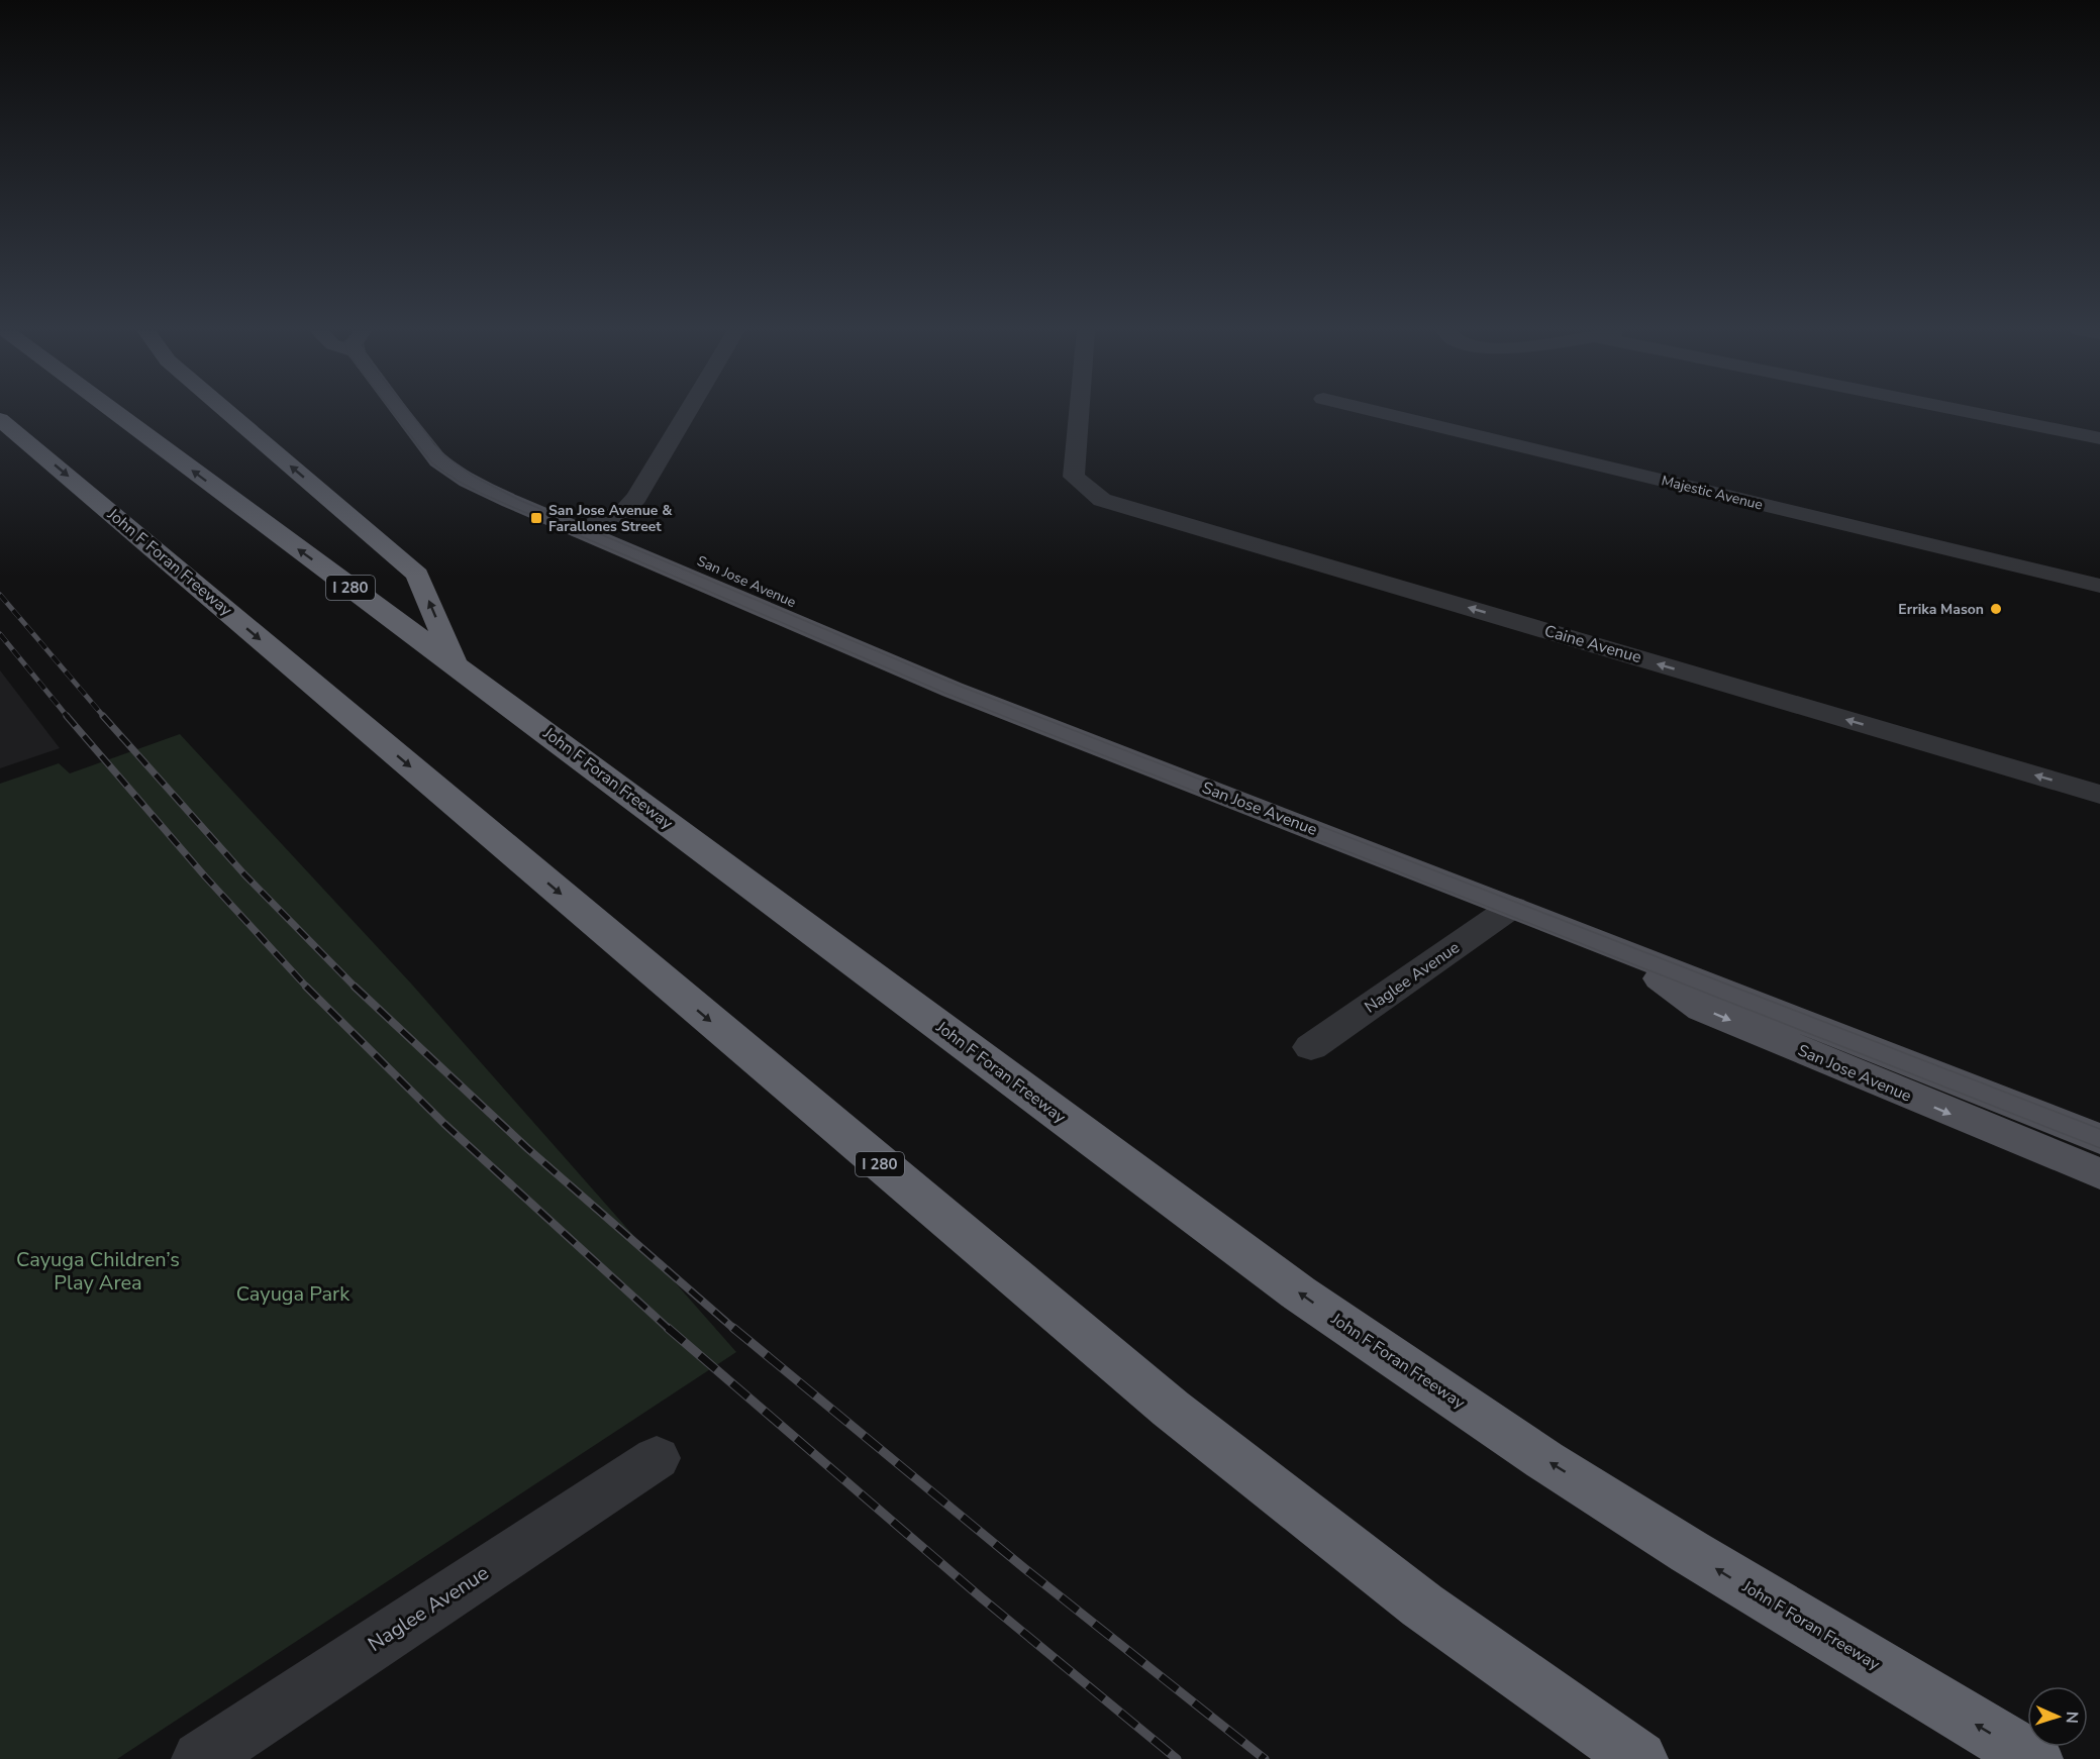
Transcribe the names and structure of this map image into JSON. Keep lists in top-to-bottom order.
{
  "streets": {
    "highway": ["John F Foran Freeway", "I 280"],
    "main road": ["San Jose Avenue"],
    "street": ["Majestic Avenue", "Caine Avenue", "Naglee Avenue"]
  },
  "crossings": [
    ["San Jose Avenue", "Naglee Avenue"]
  ],
  "one_way": ["Caine Avenue"],
  "parks": ["Cayuga Children’s Play Area", "Cayuga Park"],
  "places": {
    "transit": ["San Jose Avenue & Farallones Street"],
    "other": ["Errika Mason"]
  },
  "north": "right"
}
